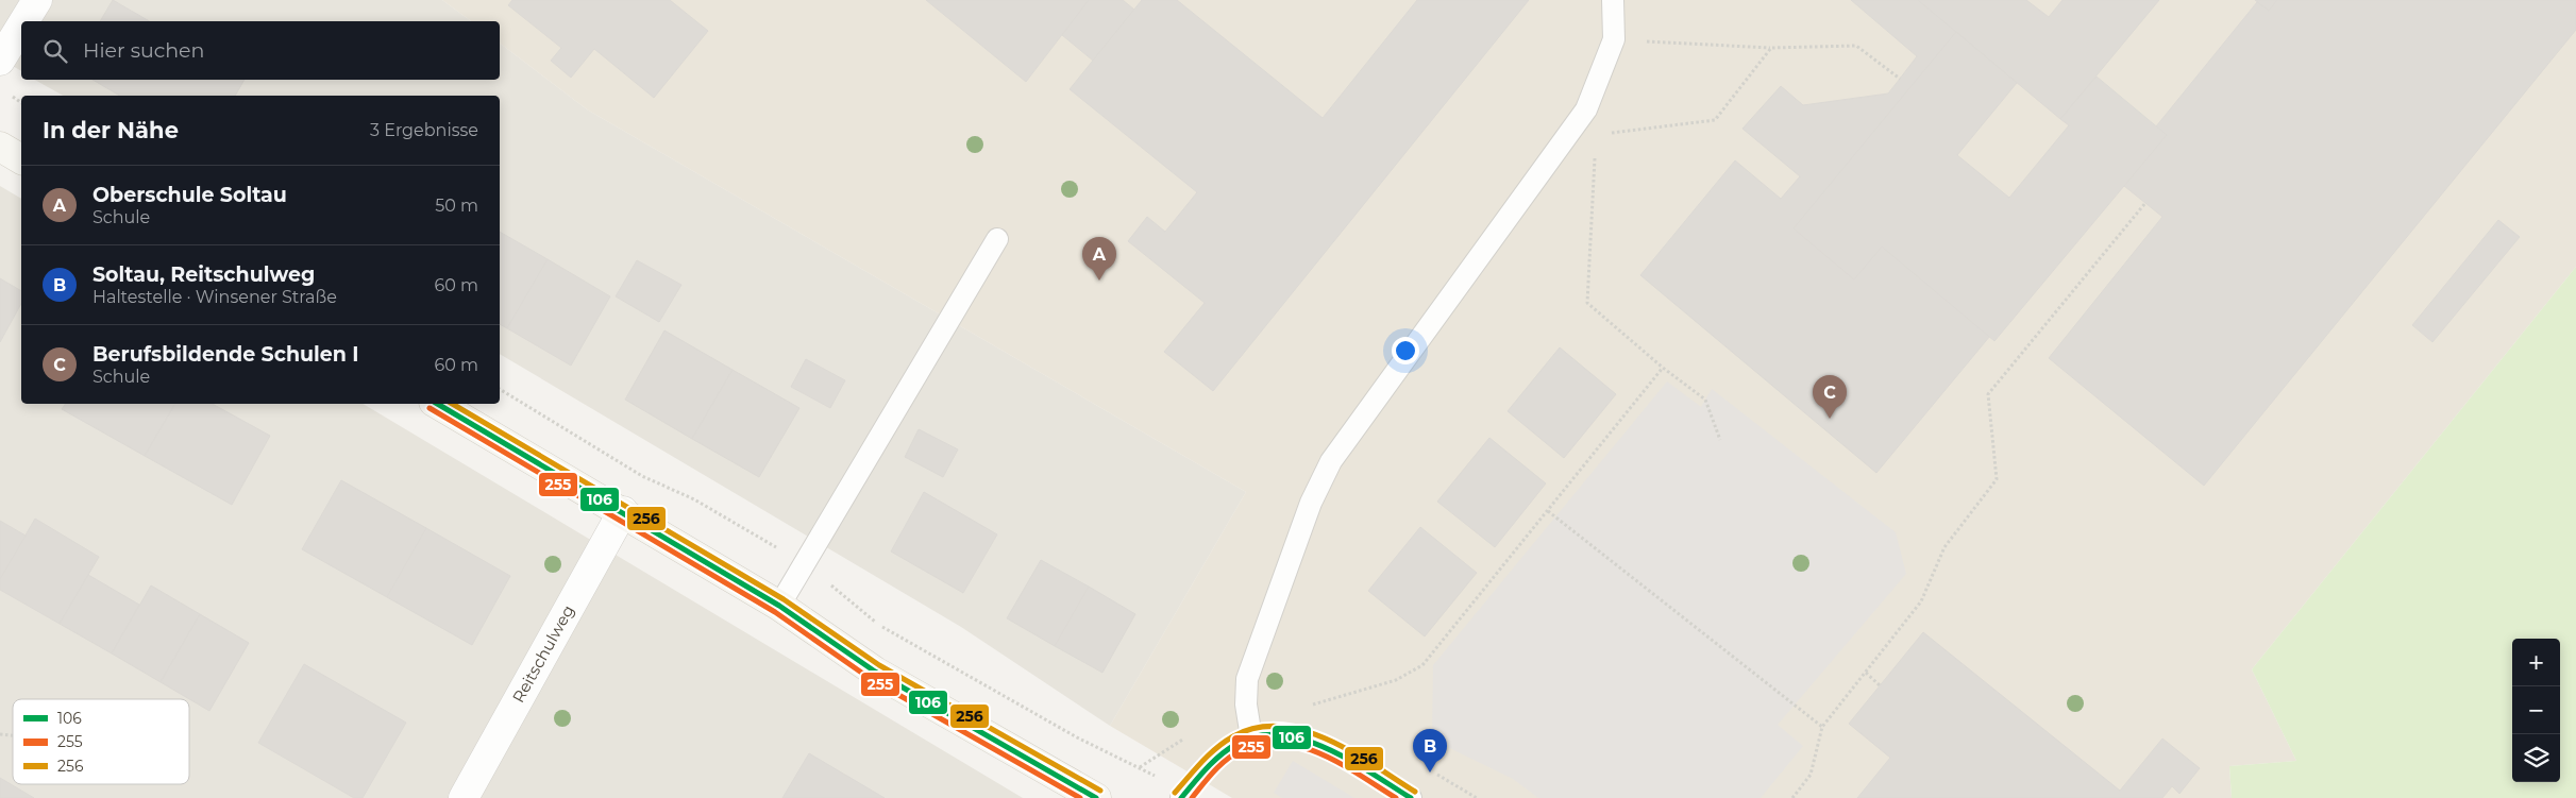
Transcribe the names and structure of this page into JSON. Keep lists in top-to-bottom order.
{
  "streets": {
    "street": ["Reitschulweg"]
  },
  "lines": ["transit line 106", "transit line 256", "transit line 255"],
  "legend": ["106", "255", "256"],
  "page": {
    "search": "Hier suchen",
    "heading": ["In der Nähe", "3 Ergebnisse"],
    "list": [
      {
        "mark": "A",
        "name": "Oberschule Soltau",
        "note": "Schule",
        "value": "50 m"
      },
      {
        "mark": "B",
        "name": "Soltau, Reitschulweg",
        "note": "Haltestelle · Winsener Straße",
        "value": "60 m"
      },
      {
        "mark": "C",
        "name": "Berufsbildende Schulen I",
        "note": "Schule",
        "value": "60 m"
      }
    ],
    "pins": ["A", "C", "B"],
    "map_buttons": ["+", "−"]
  }
}
